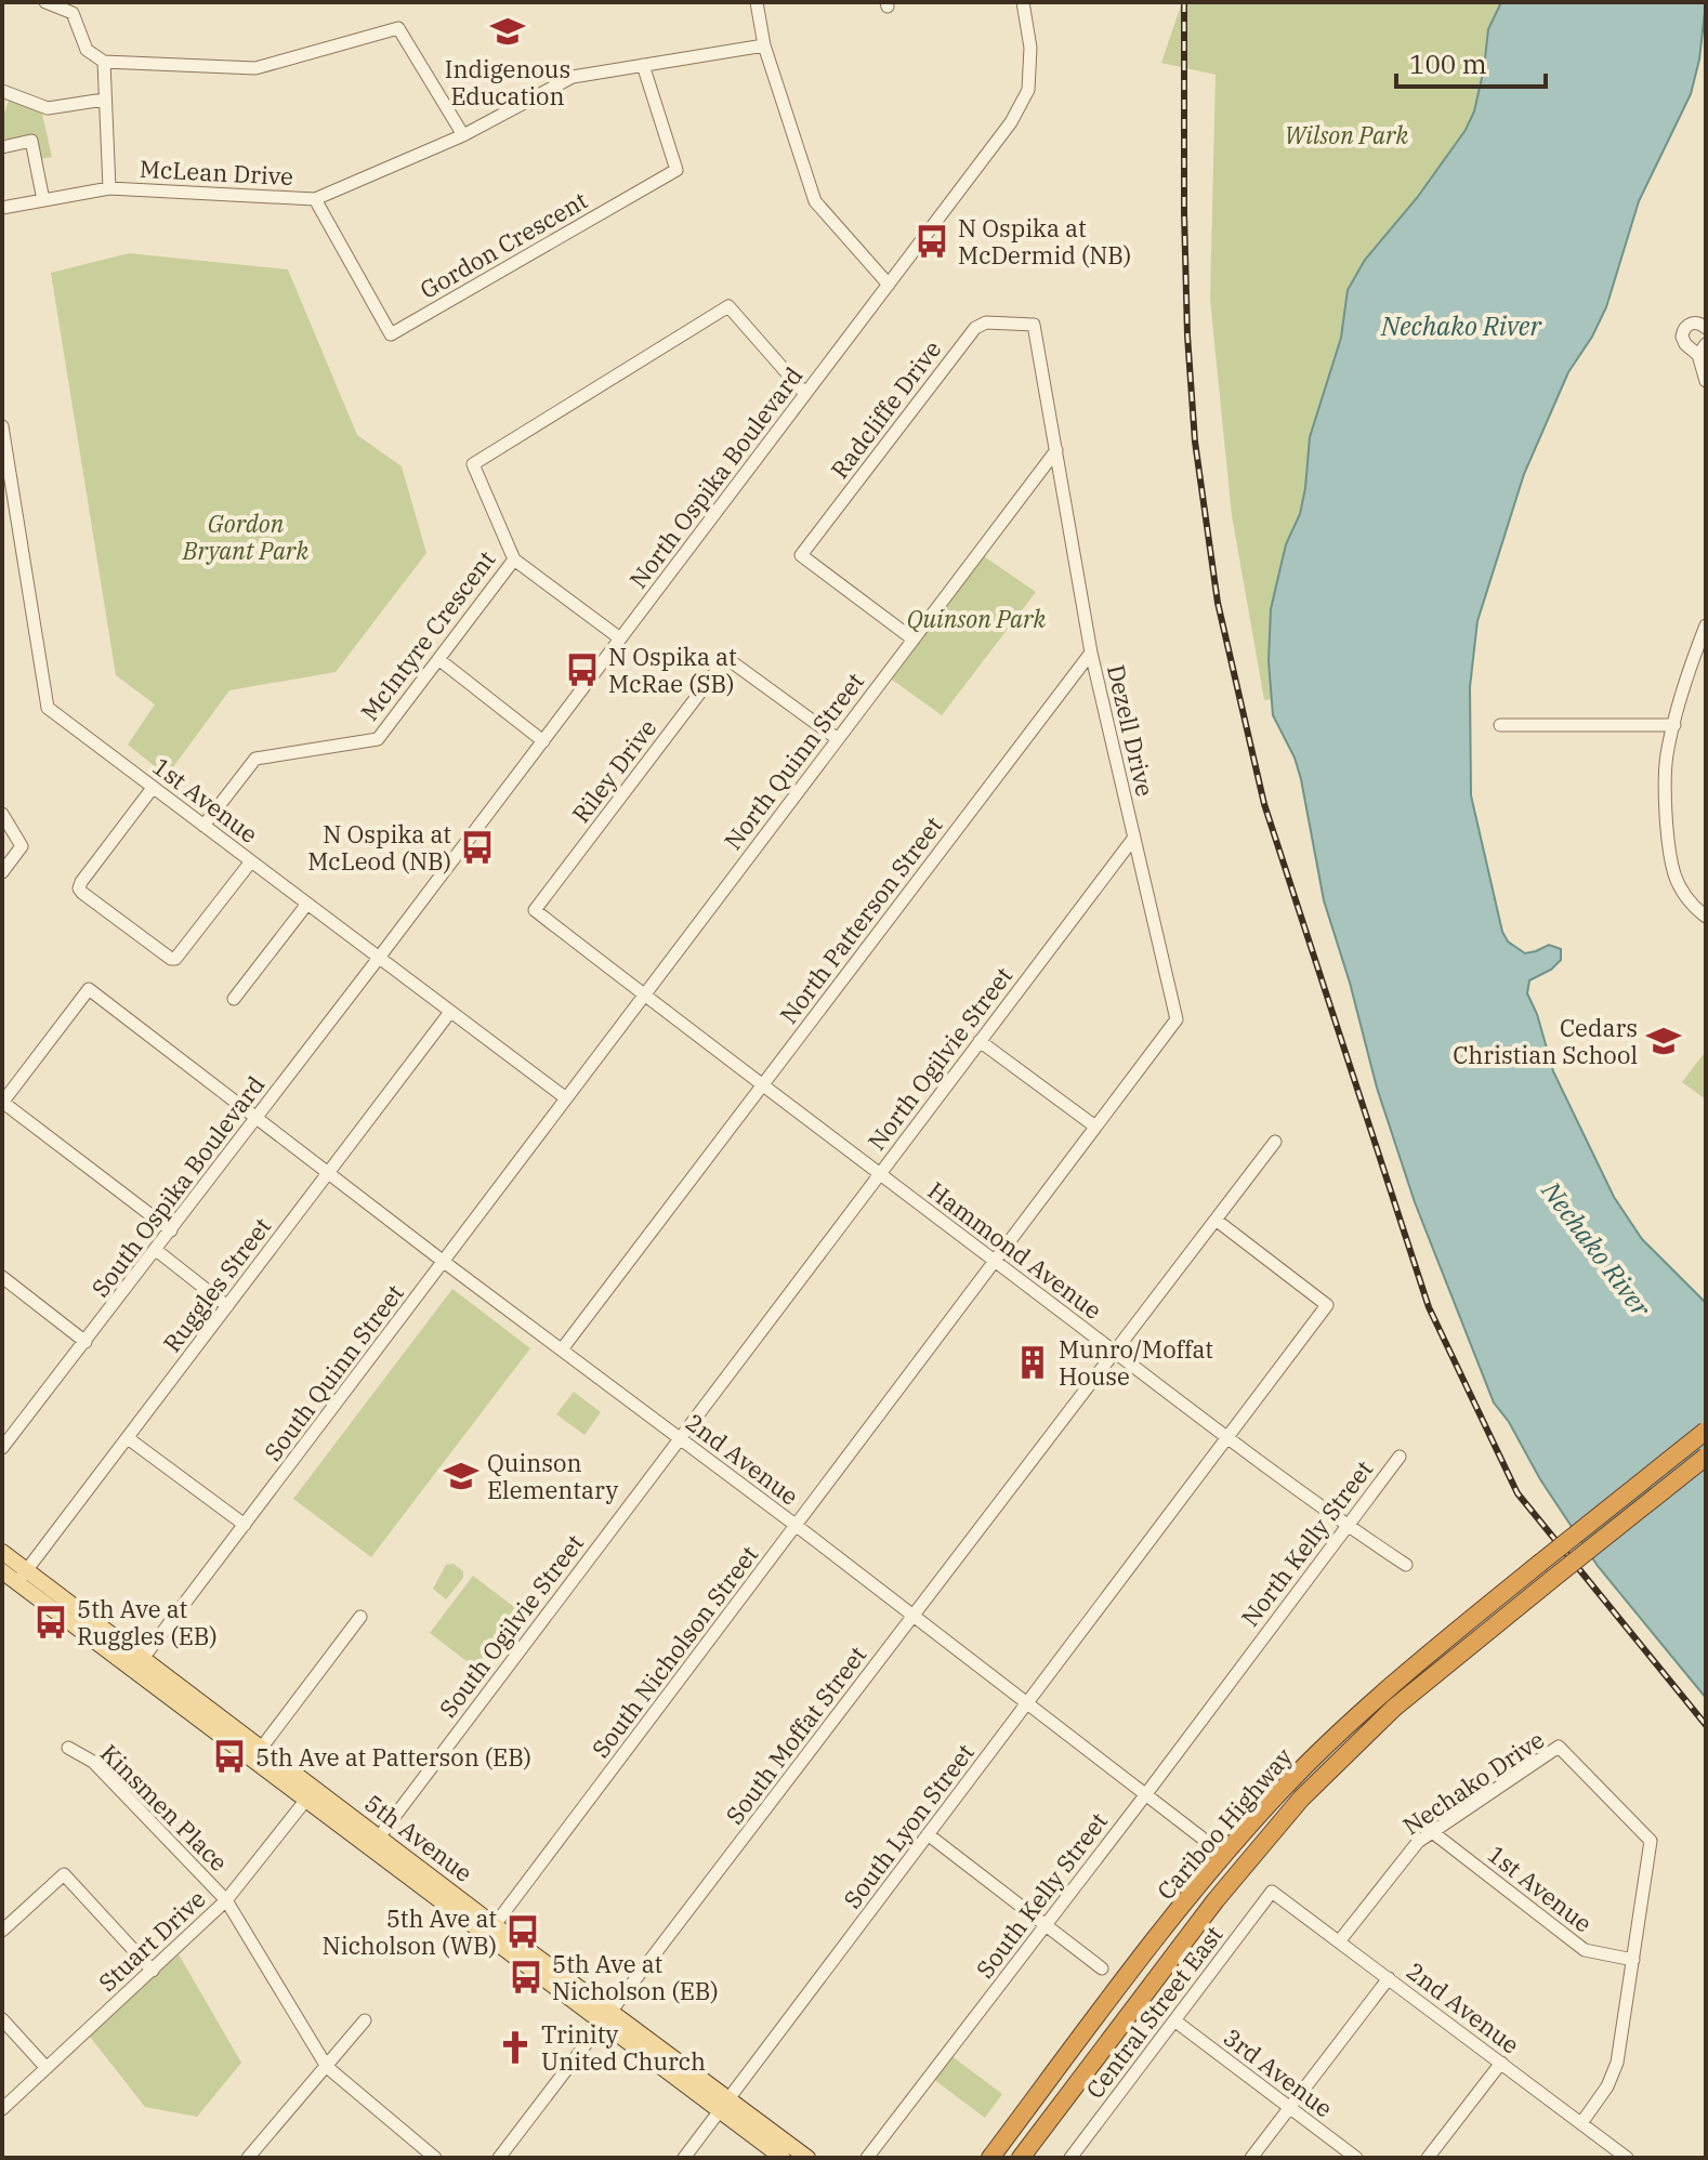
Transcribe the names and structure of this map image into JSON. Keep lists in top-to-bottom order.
{
  "streets": {
    "highway": ["Cariboo Highway"],
    "main road": ["5th Avenue"],
    "street": [
      "McLean Drive",
      "Gordon Crescent",
      "Radcliffe Drive",
      "North Ospika Boulevard",
      "McIntyre Crescent",
      "Dezell Drive",
      "North Quinn Street",
      "Riley Drive",
      "1st Avenue",
      "North Patterson Street",
      "North Ogilvie Street",
      "South Ospika Boulevard",
      "Hammond Avenue",
      "Ruggles Street",
      "South Quinn Street",
      "2nd Avenue",
      "North Kelly Street",
      "South Ogilvie Street",
      "South Nicholson Street",
      "South Moffat Street",
      "Nechako Drive",
      "Kinsmen Place",
      "South Lyon Street",
      "South Kelly Street",
      "Stuart Drive",
      "Central Street East",
      "3rd Avenue"
    ]
  },
  "crossings": [
    ["McLean Drive", "Gordon Crescent"],
    ["Radcliffe Drive", "Dezell Drive"],
    ["Radcliffe Drive", "North Quinn Street"],
    ["North Ospika Boulevard", "McIntyre Crescent"],
    ["North Ospika Boulevard", "1st Avenue"],
    ["North Ospika Boulevard", "South Ospika Boulevard"],
    ["McIntyre Crescent", "1st Avenue"],
    ["Dezell Drive", "North Quinn Street"],
    ["Dezell Drive", "North Patterson Street"],
    ["Dezell Drive", "North Ogilvie Street"],
    ["Dezell Drive", "South Nicholson Street"],
    ["North Quinn Street", "Riley Drive"],
    ["North Quinn Street", "1st Avenue"],
    ["North Quinn Street", "Hammond Avenue"],
    ["North Quinn Street", "South Quinn Street"],
    ["Riley Drive", "Hammond Avenue"],
    ["1st Avenue", "South Ospika Boulevard"],
    ["1st Avenue", "Ruggles Street"],
    ["1st Avenue", "South Quinn Street"],
    ["1st Avenue", "Nechako Drive"],
    ["North Patterson Street", "Hammond Avenue"],
    ["North Patterson Street", "2nd Avenue"],
    ["North Ogilvie Street", "Hammond Avenue"],
    ["North Ogilvie Street", "South Ogilvie Street"],
    ["South Ospika Boulevard", "2nd Avenue"],
    ["Hammond Avenue", "North Kelly Street"],
    ["Hammond Avenue", "South Nicholson Street"],
    ["Hammond Avenue", "South Moffat Street"],
    ["Hammond Avenue", "South Lyon Street"],
    ["Ruggles Street", "2nd Avenue"],
    ["Ruggles Street", "5th Avenue"],
    ["South Quinn Street", "2nd Avenue"],
    ["South Quinn Street", "5th Avenue"],
    ["2nd Avenue", "South Ogilvie Street"],
    ["2nd Avenue", "South Nicholson Street"],
    ["2nd Avenue", "South Moffat Street"],
    ["2nd Avenue", "Nechako Drive"],
    ["2nd Avenue", "South Lyon Street"],
    ["2nd Avenue", "South Kelly Street"],
    ["2nd Avenue", "Central Street East"],
    ["North Kelly Street", "South Kelly Street"],
    ["South Ogilvie Street", "5th Avenue"],
    ["South Nicholson Street", "5th Avenue"],
    ["South Moffat Street", "South Lyon Street"],
    ["South Moffat Street", "5th Avenue"],
    ["Kinsmen Place", "Stuart Drive"],
    ["South Lyon Street", "5th Avenue"],
    ["5th Avenue", "Stuart Drive"],
    ["Central Street East", "3rd Avenue"]
  ],
  "water": ["Nechako River"],
  "parks": ["Wilson Park", "Gordon Bryant Park", "Quinson Park"],
  "places": {
    "school or university": ["Indigenous Education", "Cedars Christian School", "Quinson Elementary"],
    "bus stop": [
      "N Ospika at McDermid (NB)",
      "N Ospika at McRae (SB)",
      "N Ospika at McLeod (NB)",
      "5th Ave at Ruggles (EB)",
      "5th Ave at Patterson (EB)",
      "5th Ave at Nicholson (WB)",
      "5th Ave at Nicholson (EB)"
    ],
    "building": ["Munro/Moffat House"],
    "church": ["Trinity United Church"]
  },
  "scale_bar": "100 m"
}
